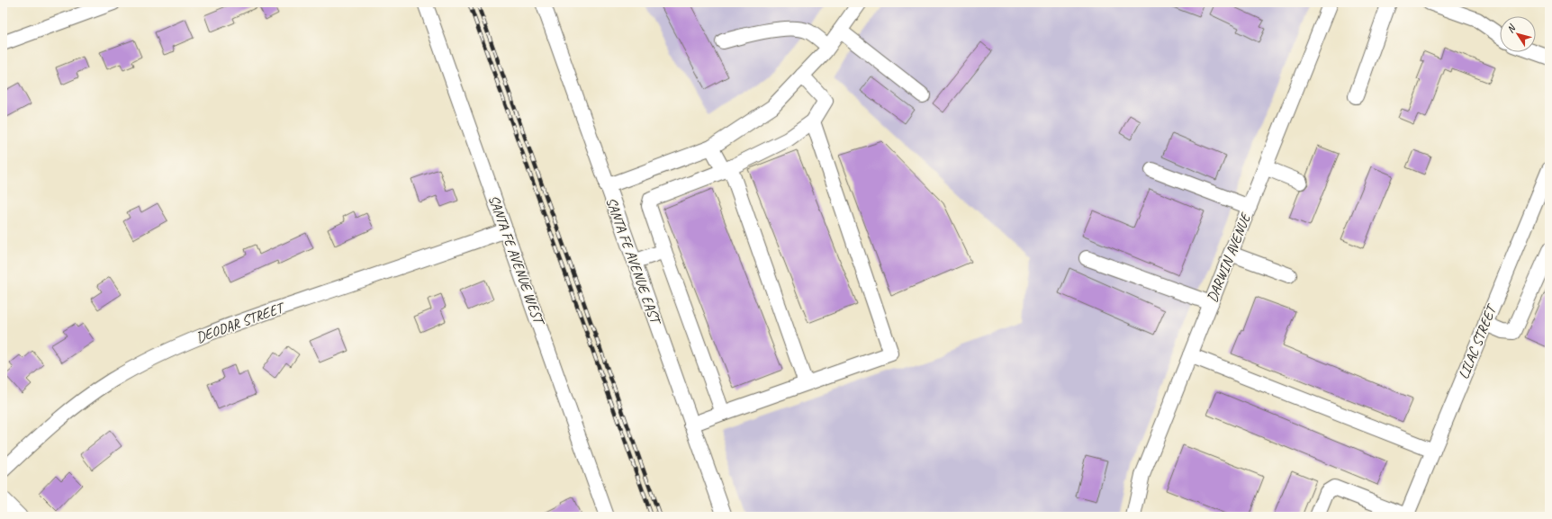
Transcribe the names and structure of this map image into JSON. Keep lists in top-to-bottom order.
{
  "streets": {
    "street": [
      "DARWIN AVENUE",
      "SANTA FE AVENUE WEST",
      "SANTA FE AVENUE EAST",
      "DEODAR STREET",
      "LILAC STREET"
    ]
  },
  "crossings": [
    ["SANTA FE AVENUE WEST", "DEODAR STREET"]
  ],
  "north": "top left"
}
